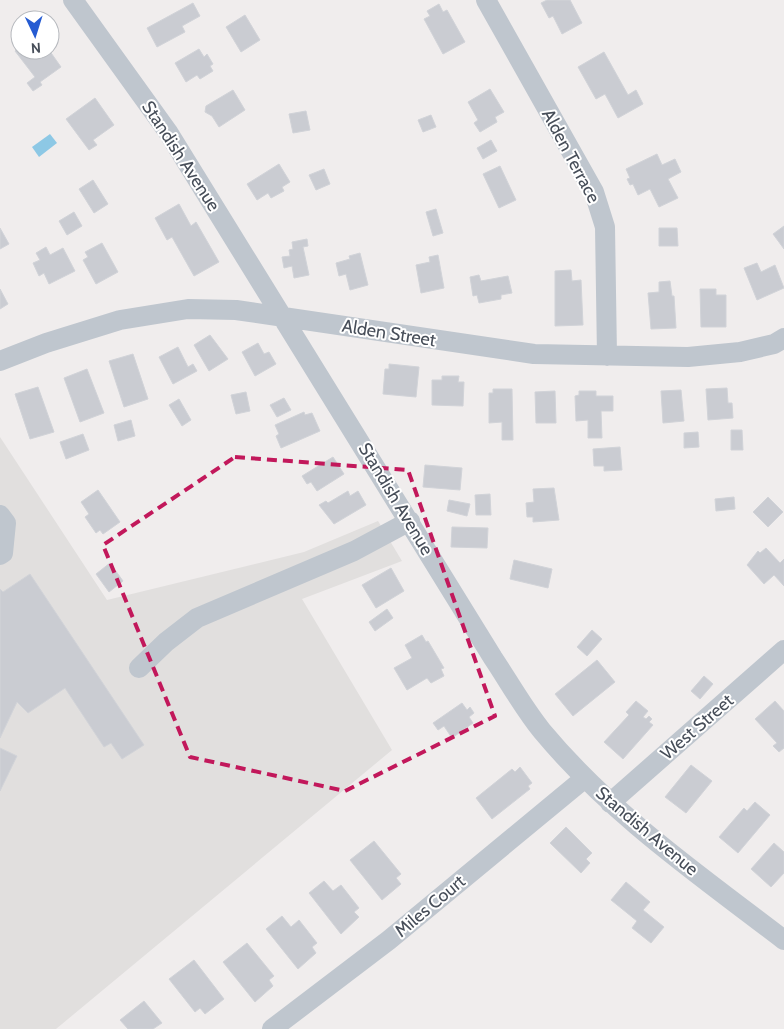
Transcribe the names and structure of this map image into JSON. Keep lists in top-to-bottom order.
{
  "streets": {
    "street": [
      "Standish Avenue",
      "Alden Terrace",
      "Alden Street",
      "West Street",
      "Miles Court"
    ]
  },
  "crossings": [
    ["Standish Avenue", "Alden Street"],
    ["Standish Avenue", "West Street"],
    ["Standish Avenue", "Miles Court"],
    ["Alden Terrace", "Alden Street"]
  ],
  "north": "bottom"
}
